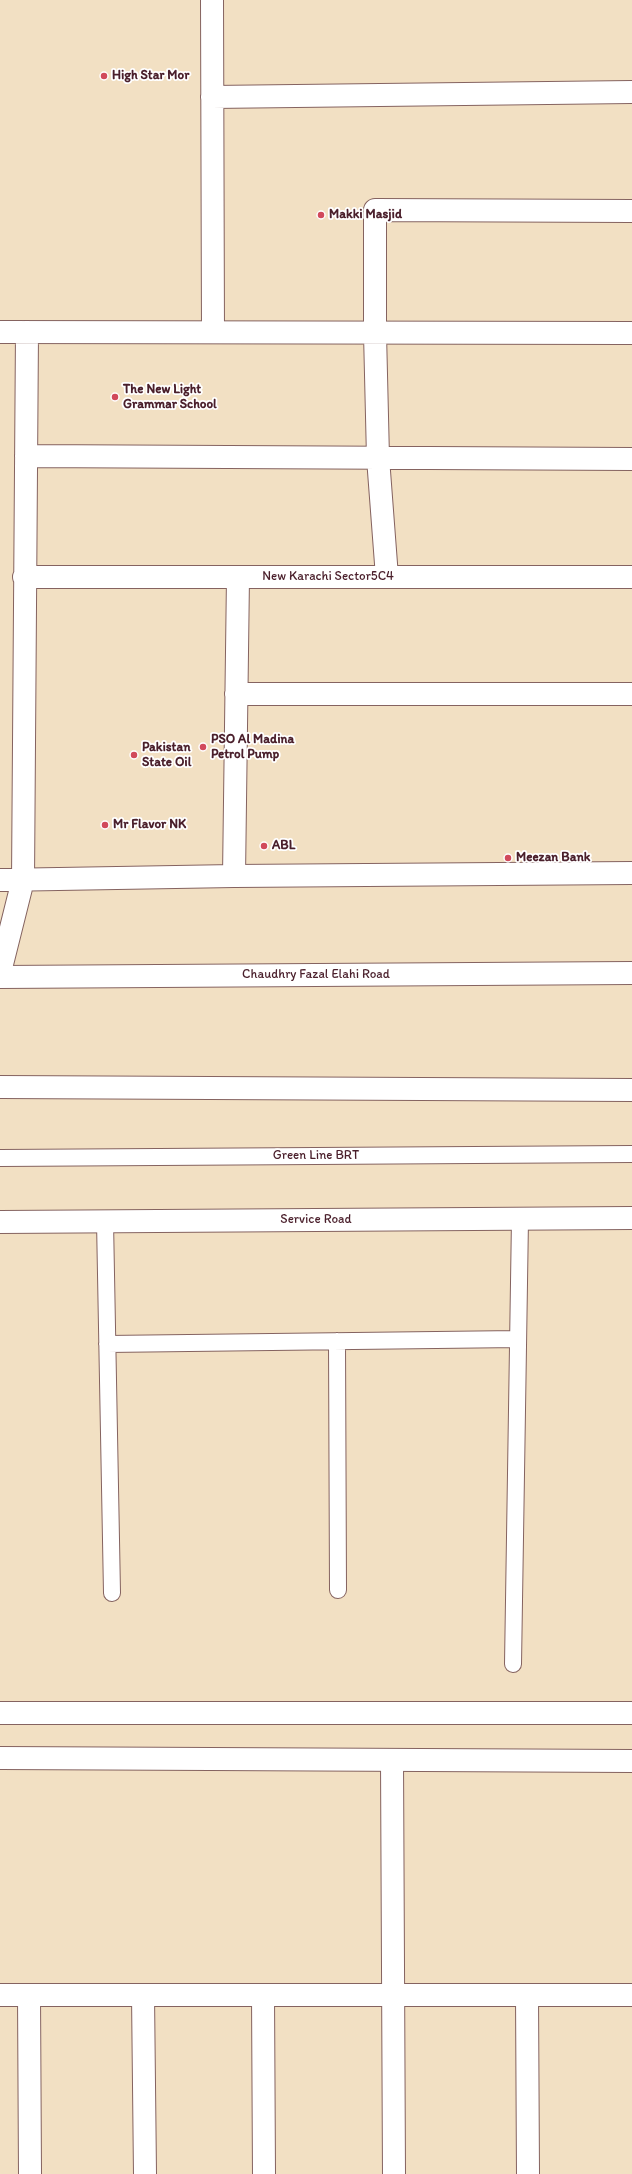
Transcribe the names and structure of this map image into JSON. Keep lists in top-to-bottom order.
{
  "streets": {
    "street": ["New Karachi Sector5C4", "Chaudhry Fazal Elahi Road", "Service Road"],
    "lane": ["Green Line BRT"]
  },
  "places": [
    "High Star Mor",
    "Makki Masjid",
    "The New Light Grammar School",
    "PSO Al Madina Petrol Pump",
    "Pakistan State Oil",
    "Mr Flavor NK",
    "ABL",
    "Meezan Bank"
  ]
}
